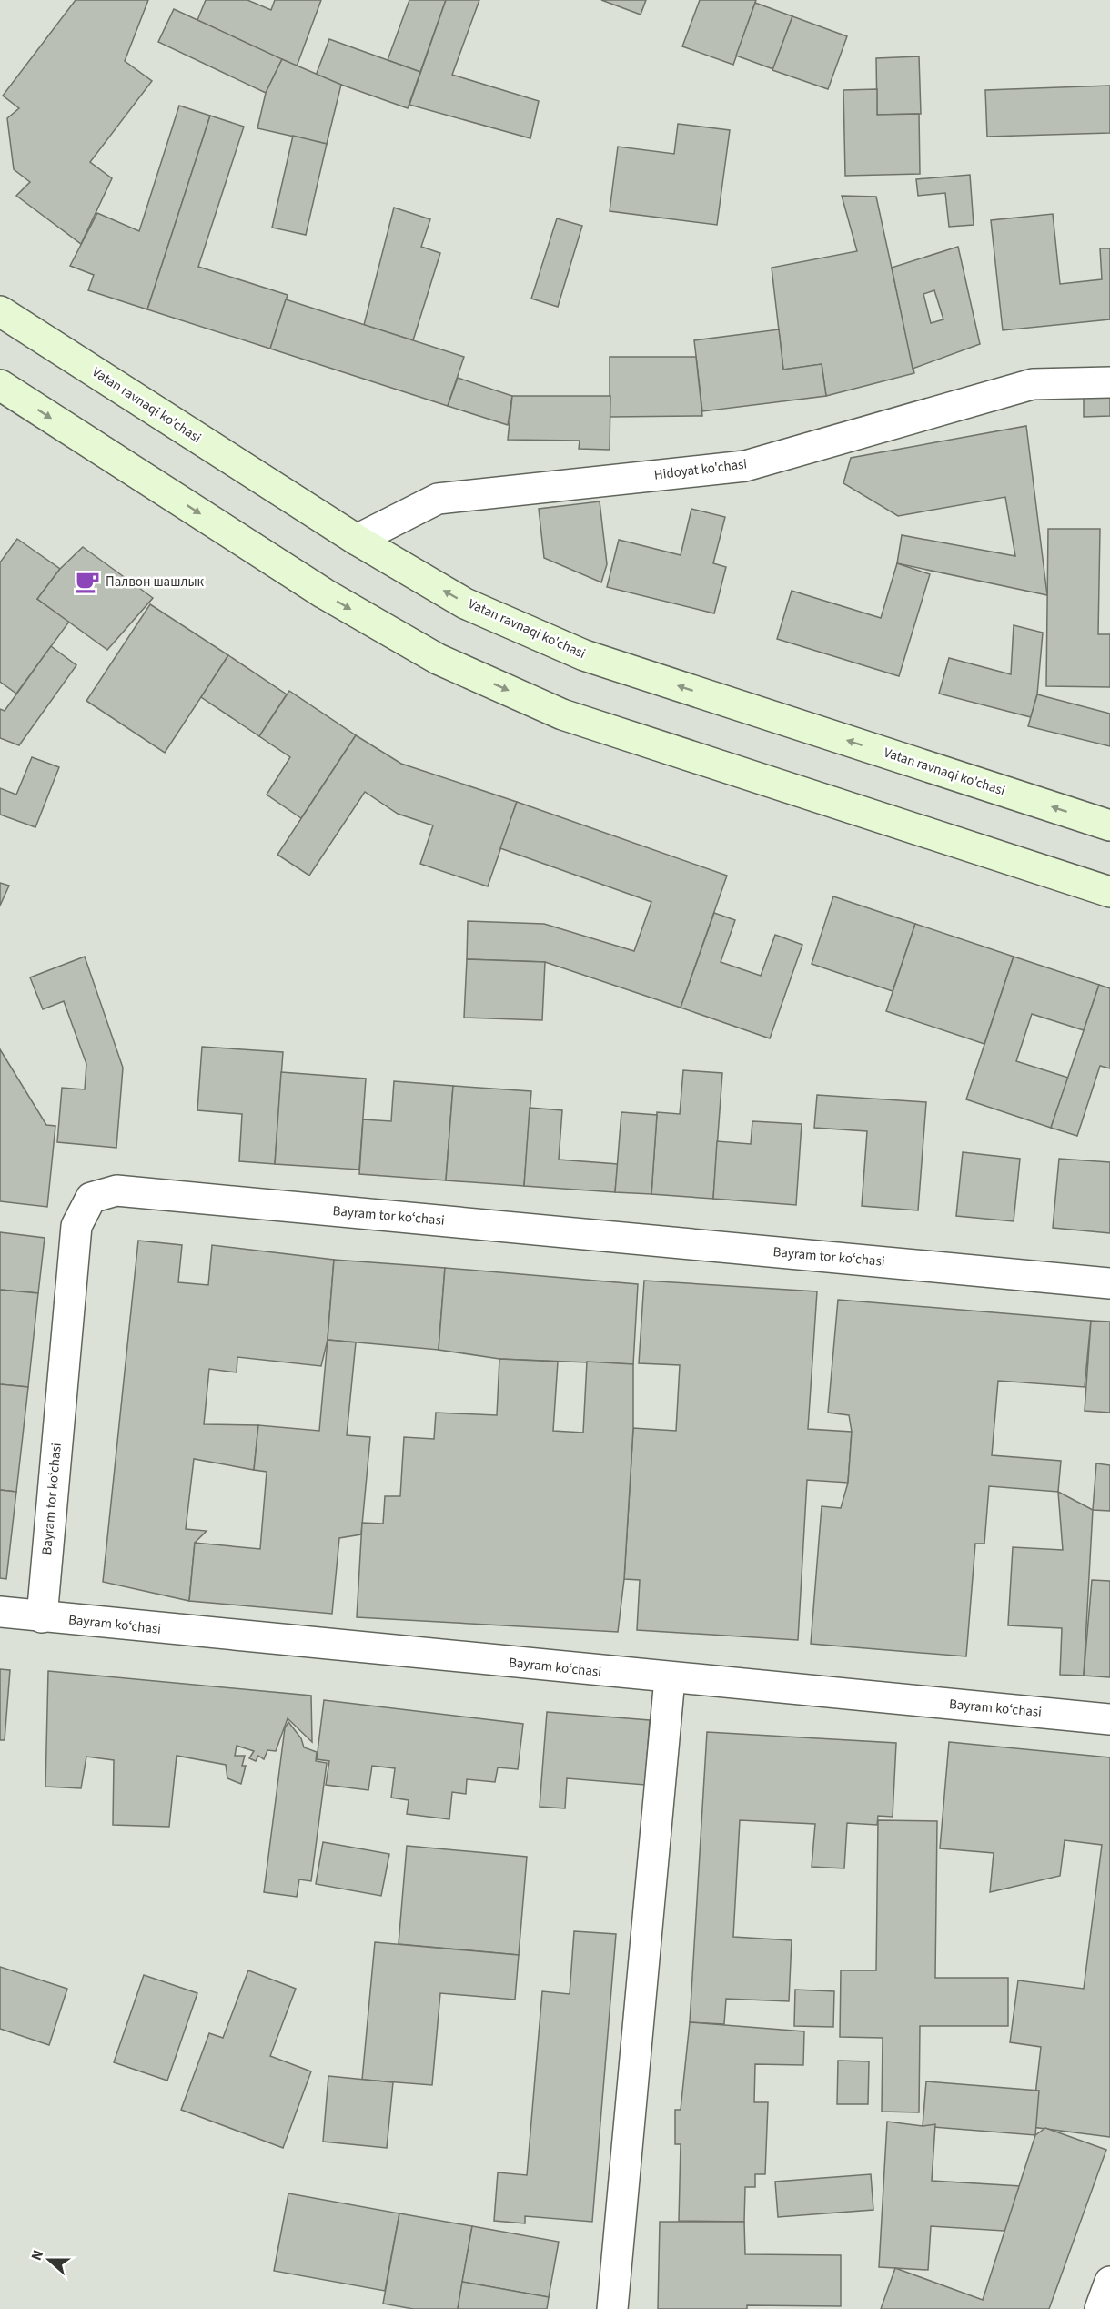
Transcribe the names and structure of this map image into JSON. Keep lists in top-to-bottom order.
{
  "streets": {
    "main road": ["Vatan ravnaqi ko'chasi"],
    "street": ["Hidoyat ko'chasi", "Bayram tor koʻchasi", "Bayram koʻchasi"]
  },
  "crossings": [
    ["Vatan ravnaqi ko'chasi", "Hidoyat ko'chasi"],
    ["Bayram tor koʻchasi", "Bayram koʻchasi"]
  ],
  "places": {
    "cafe": ["Палвон шашлык"]
  },
  "north": "left"
}
